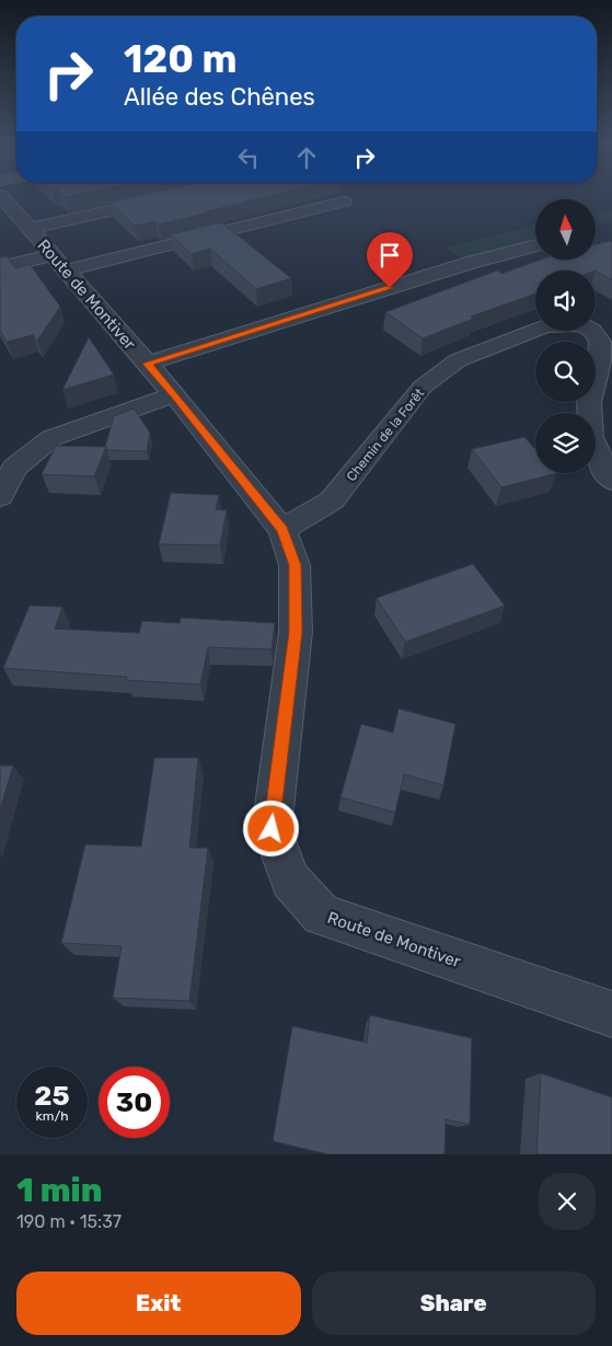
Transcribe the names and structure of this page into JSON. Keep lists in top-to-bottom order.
{
  "streets": {
    "street": ["Route de Montiver", "Chemin de la Forêt"]
  },
  "crossings": [
    ["Route de Montiver", "Chemin de la Forêt"]
  ],
  "north": "top",
  "page": {
    "turn": ["120 m", "Allée des Chênes"],
    "speed": "25 km/h",
    "limit": "30",
    "heading": ["1 min", "190 m · 15:37"],
    "buttons": ["Exit", "Share"]
  }
}
